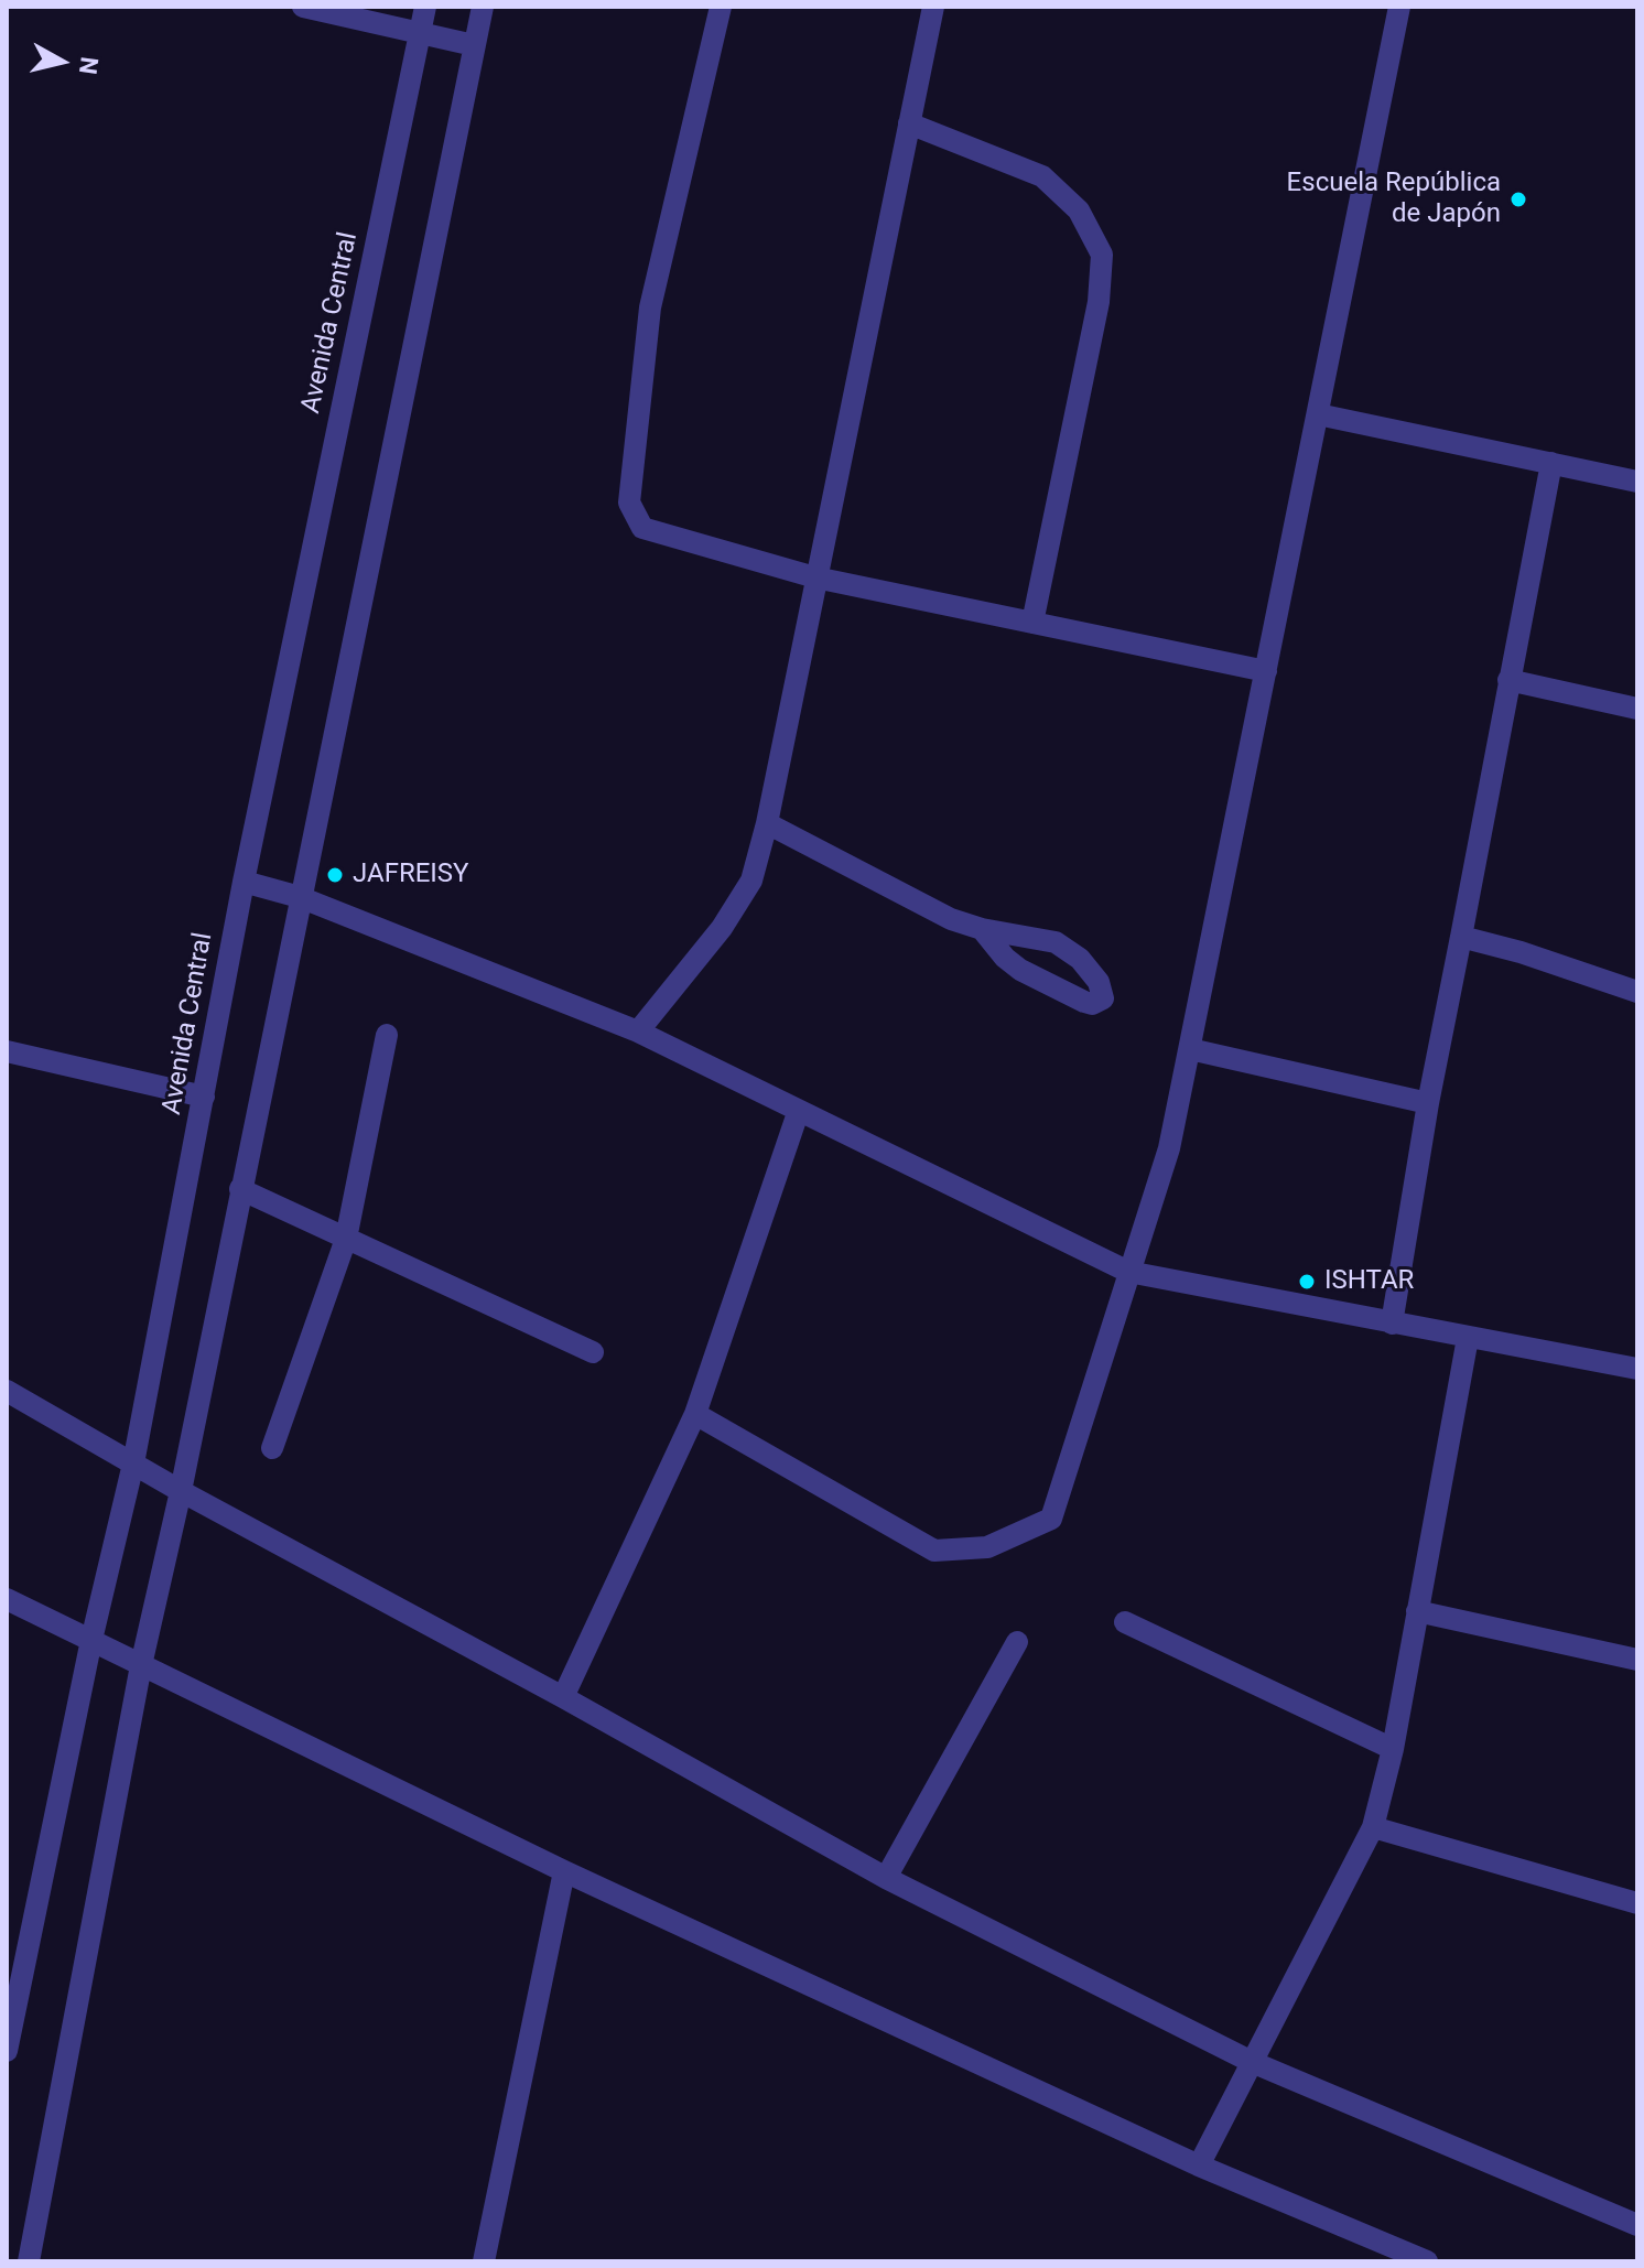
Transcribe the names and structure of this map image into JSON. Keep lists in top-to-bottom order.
{
  "streets": {
    "street": ["Avenida Central"]
  },
  "places": ["Escuela República de Japón", "JAFREISY", "ISHTAR"],
  "north": "right"
}
